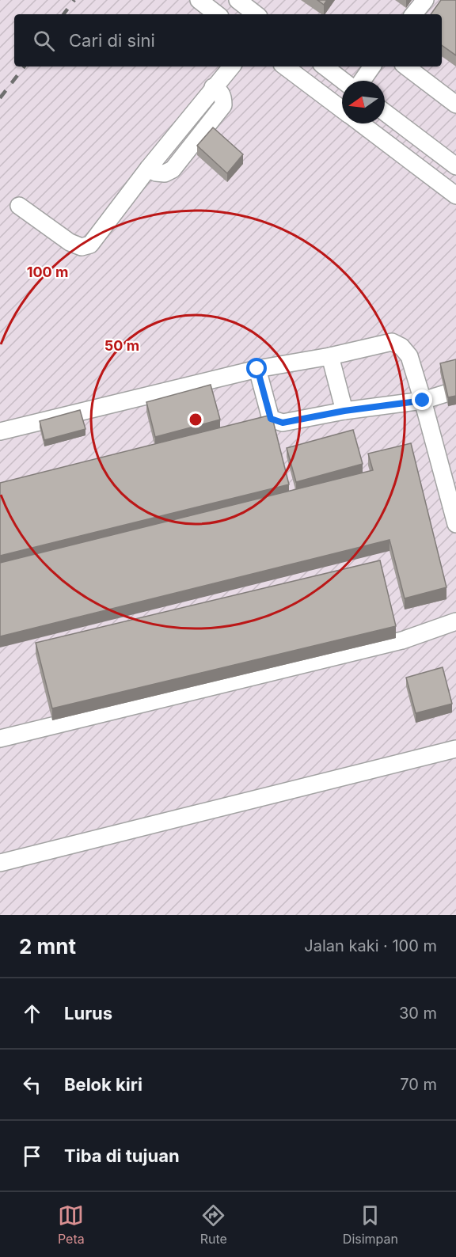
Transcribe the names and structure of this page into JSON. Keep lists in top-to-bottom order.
{
  "north": "left",
  "page": {
    "search": "Cari di sini",
    "heading": ["2 mnt", "Jalan kaki · 100 m"],
    "list": [
      ["Lurus", "30 m"],
      ["Belok kiri", "70 m"],
      "Tiba di tujuan"
    ],
    "nav": ["Peta", "Rute", "Disimpan"]
  },
  "rings": ["100 m", "50 m"]
}
